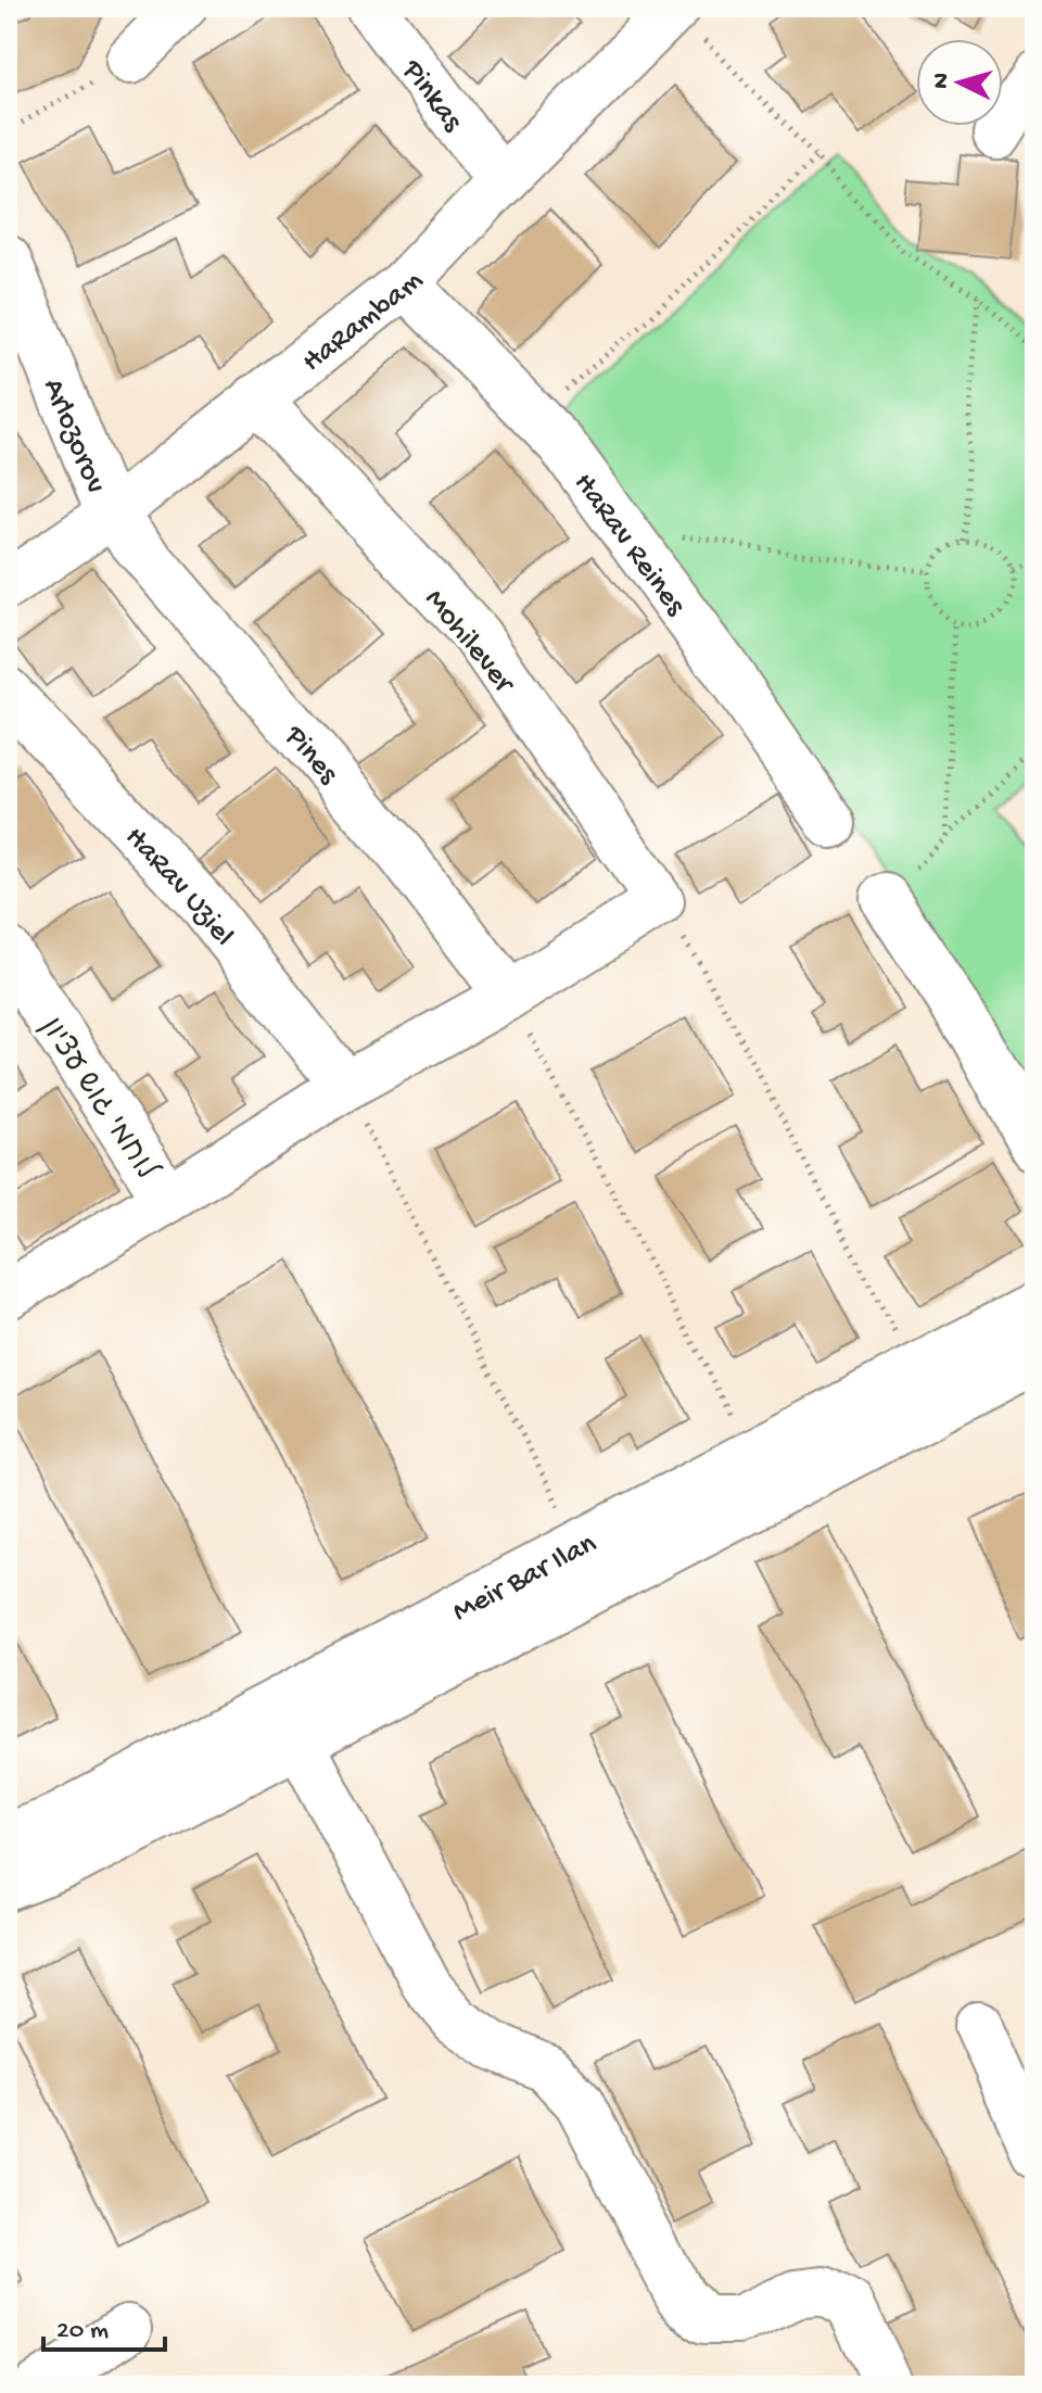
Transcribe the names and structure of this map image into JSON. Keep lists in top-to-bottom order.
{
  "streets": {
    "street": [
      "Pinkas",
      "HaRambam",
      "Arlozorov",
      "HaRav Reines",
      "Mohilever",
      "Pines",
      "HaRav Uziel",
      "לוחמי גוש עציון",
      "Meir Bar Ilan"
    ]
  },
  "crossings": [
    ["Pinkas", "HaRambam"],
    ["HaRambam", "Arlozorov"],
    ["HaRambam", "HaRav Reines"],
    ["HaRambam", "Mohilever"],
    ["HaRambam", "Pines"],
    ["Arlozorov", "Pines"]
  ],
  "scale_bar": "20 m",
  "north": "left"
}
